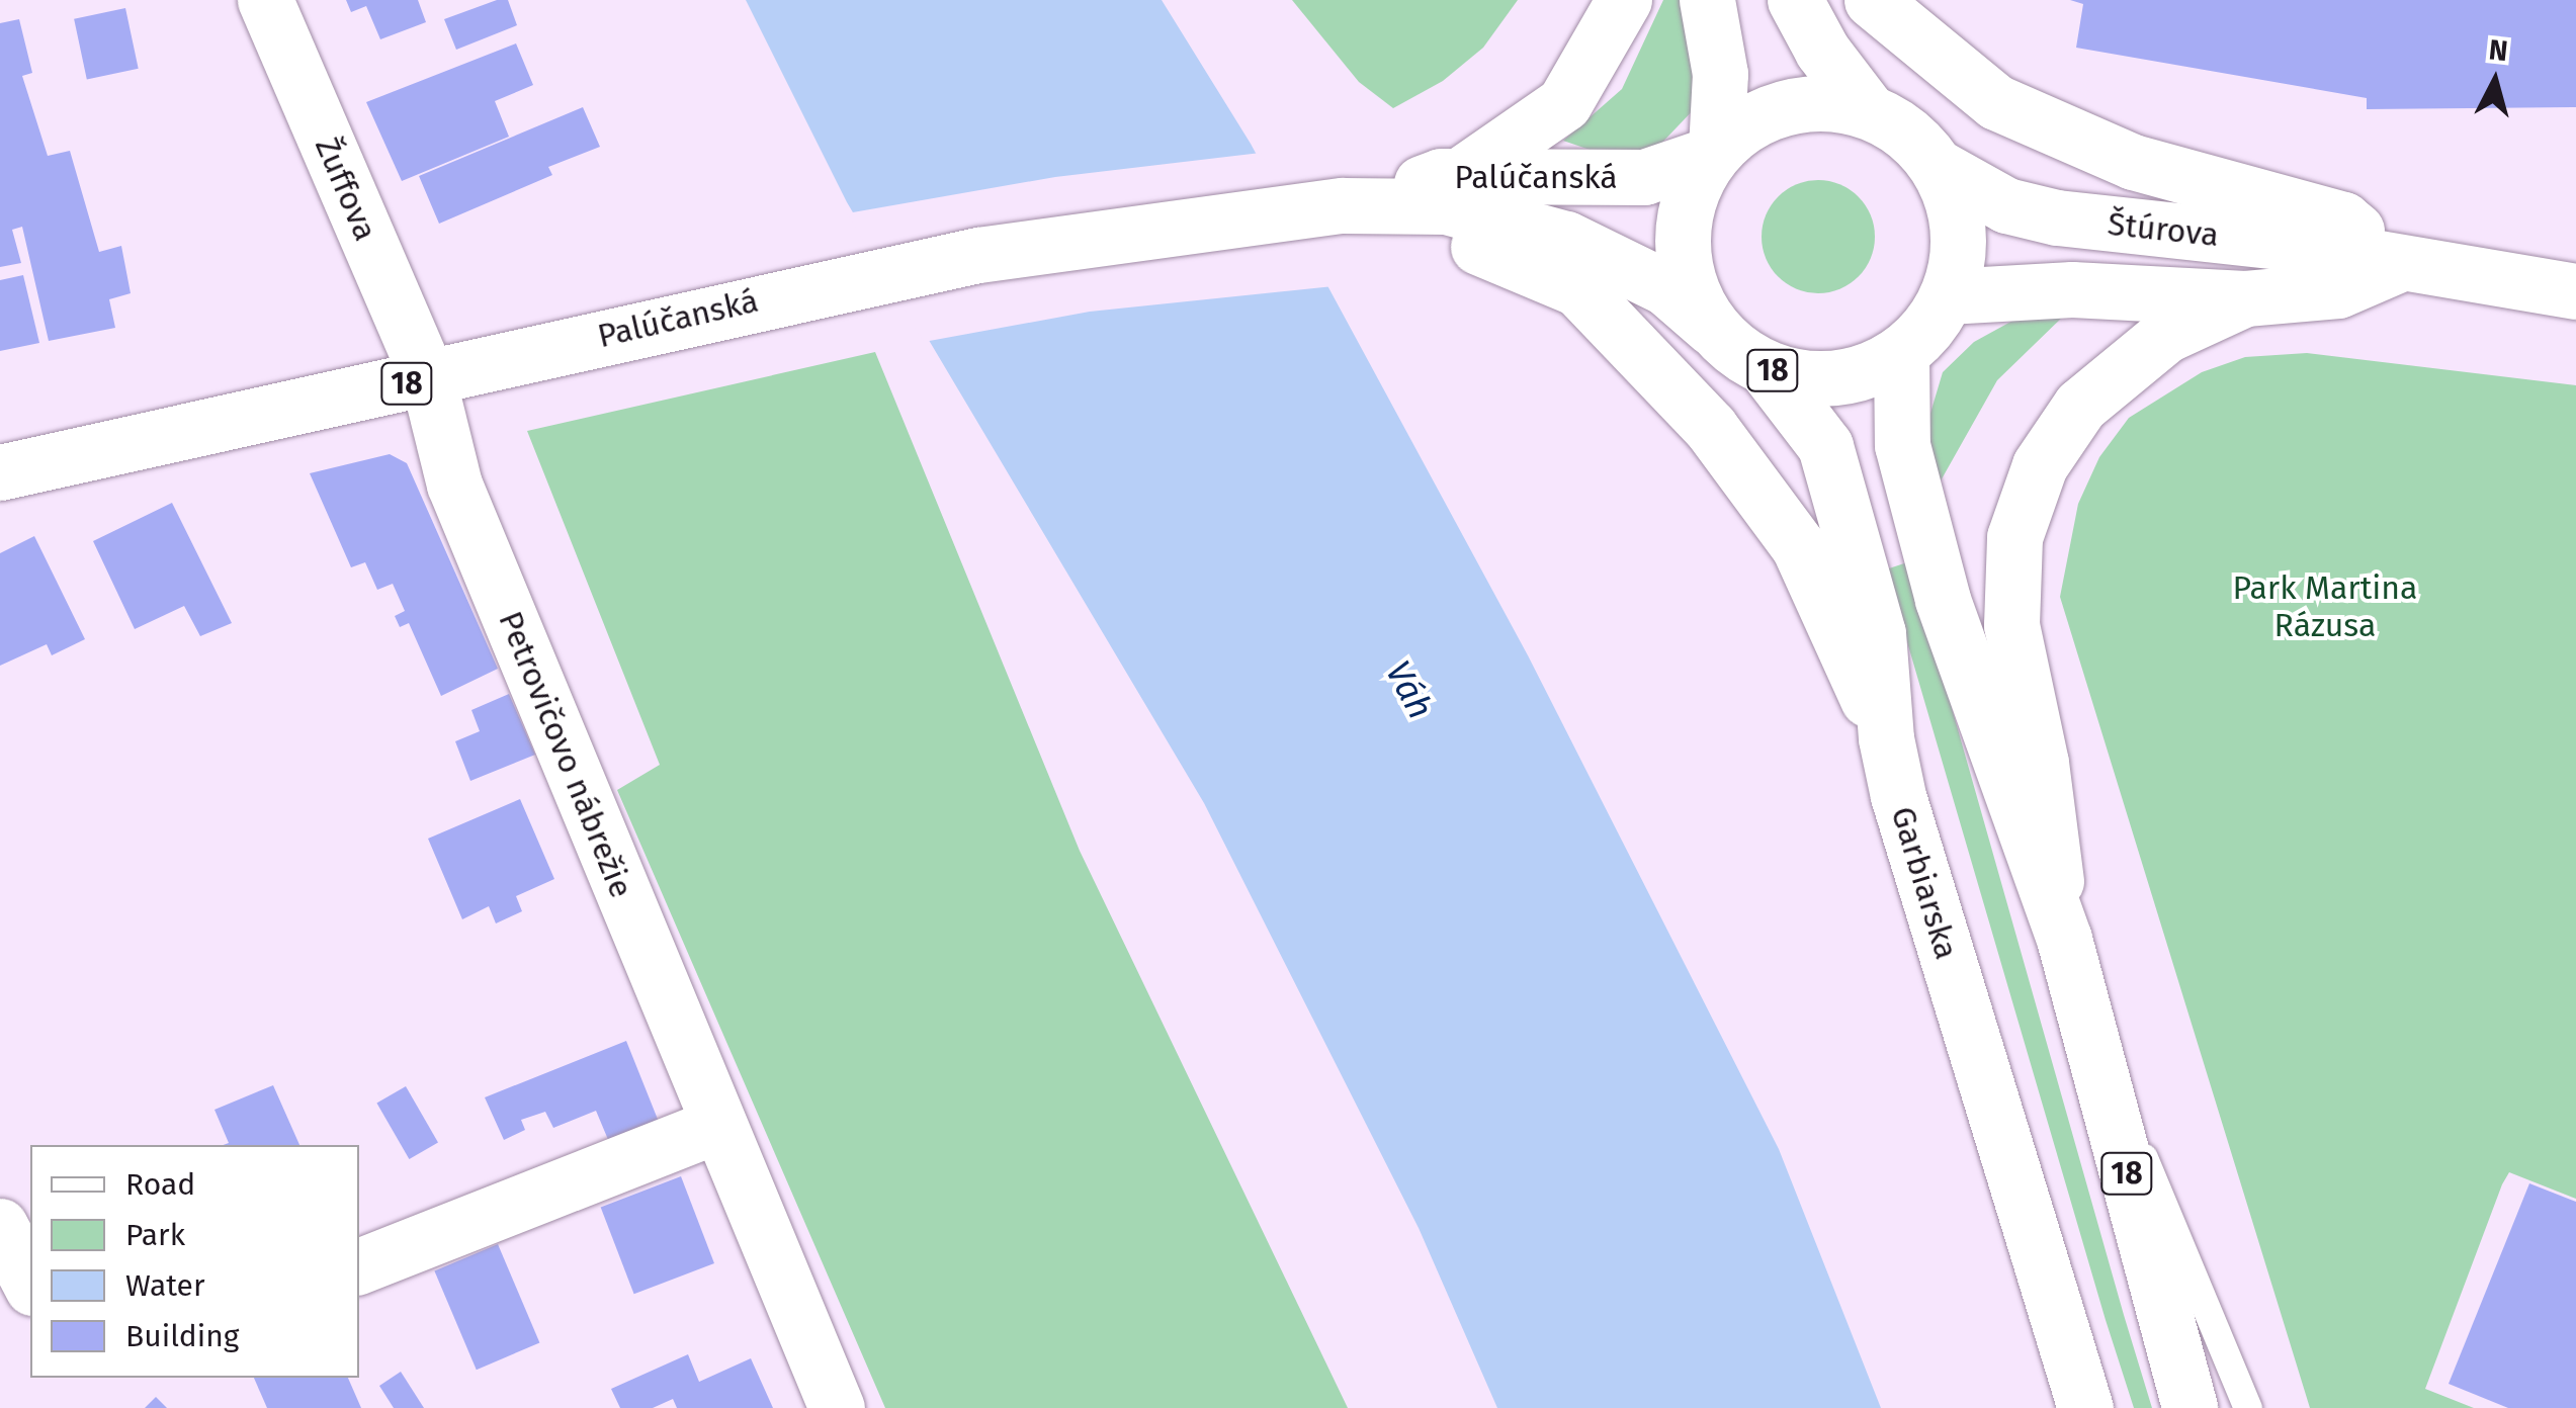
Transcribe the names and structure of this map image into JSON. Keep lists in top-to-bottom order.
{
  "streets": {
    "main road": [
      "Palúčanská",
      "Žuffova",
      "Štúrova",
      "18",
      "Petrovičovo nábrežie",
      "Garbiarska"
    ]
  },
  "crossings": [
    ["Palúčanská", "Žuffova"],
    ["Palúčanská", "Štúrova"],
    ["Palúčanská", "18"],
    ["Palúčanská", "Petrovičovo nábrežie"],
    ["Palúčanská", "Garbiarska"],
    ["Žuffova", "Petrovičovo nábrežie"],
    ["Štúrova", "18"],
    ["Štúrova", "Garbiarska"],
    ["18", "Garbiarska"]
  ],
  "water": ["Váh"],
  "parks": ["Park Martina Rázusa"],
  "legend": [
    "Road",
    "Park",
    "Water",
    "Building"
  ],
  "north": "top"
}
